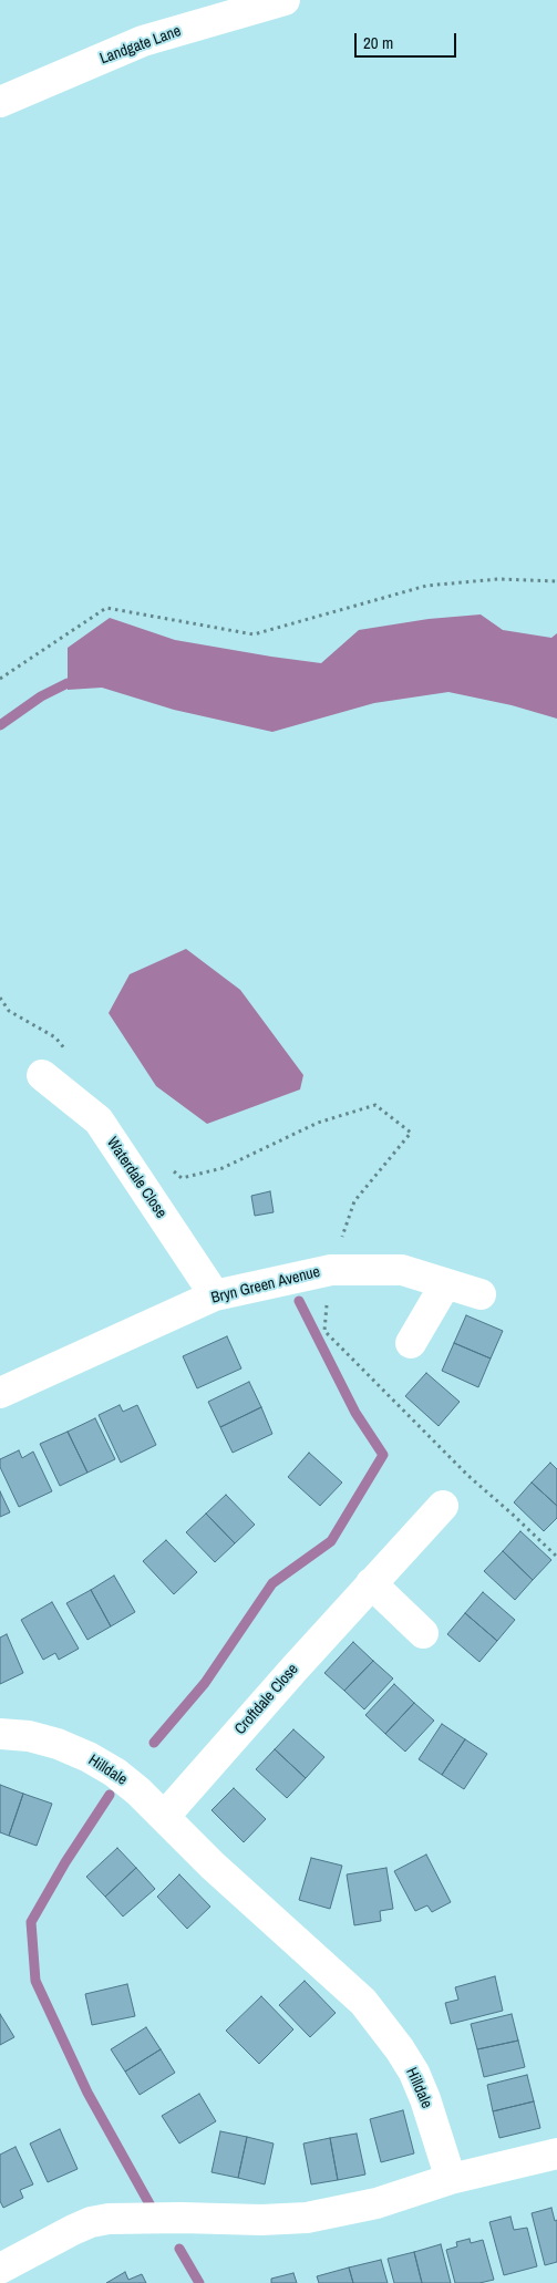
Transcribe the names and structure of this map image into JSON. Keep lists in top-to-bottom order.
{
  "streets": {
    "street": [
      "Landgate Lane",
      "Waterdale Close",
      "Bryn Green Avenue",
      "Croftdale Close",
      "Hilldale"
    ]
  },
  "crossings": [
    ["Waterdale Close", "Bryn Green Avenue"],
    ["Croftdale Close", "Hilldale"]
  ],
  "scale_bar": "20 m"
}
